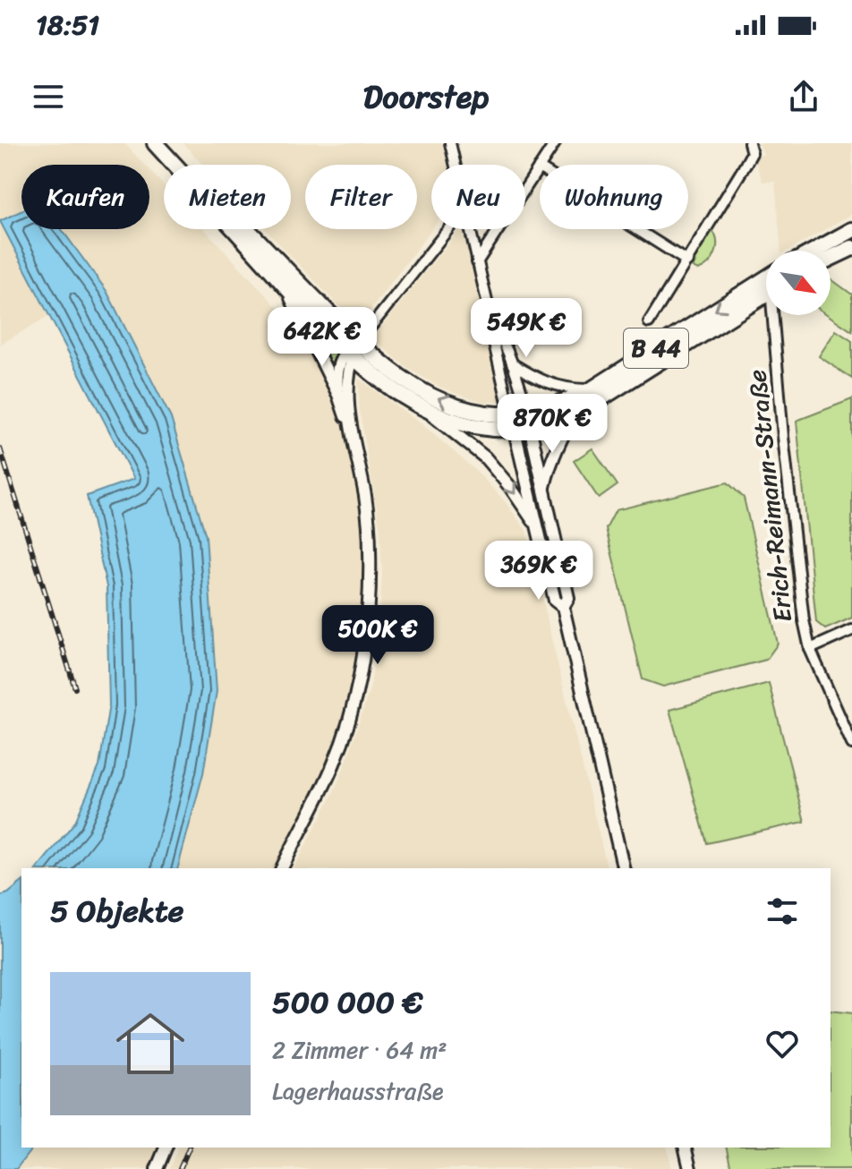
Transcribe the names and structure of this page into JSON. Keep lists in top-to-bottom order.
{
  "streets": {
    "main road": ["B 44"],
    "street": ["Erich-Reimann-Straße"]
  },
  "north": "bottom right",
  "page": {
    "status": "18:51",
    "header": "Doorstep",
    "chip": [
      "Kaufen",
      "Mieten",
      "Filter",
      "Neu",
      "Wohnung"
    ],
    "price": [
      "549K €",
      "642K €",
      "870K €",
      "369K €",
      "500K €"
    ],
    "heading": "5 Objekte",
    "list": [
      {
        "name": "500 000 €",
        "note": "2 Zimmer · 64 m² · Lagerhausstraße"
      }
    ]
  }
}
